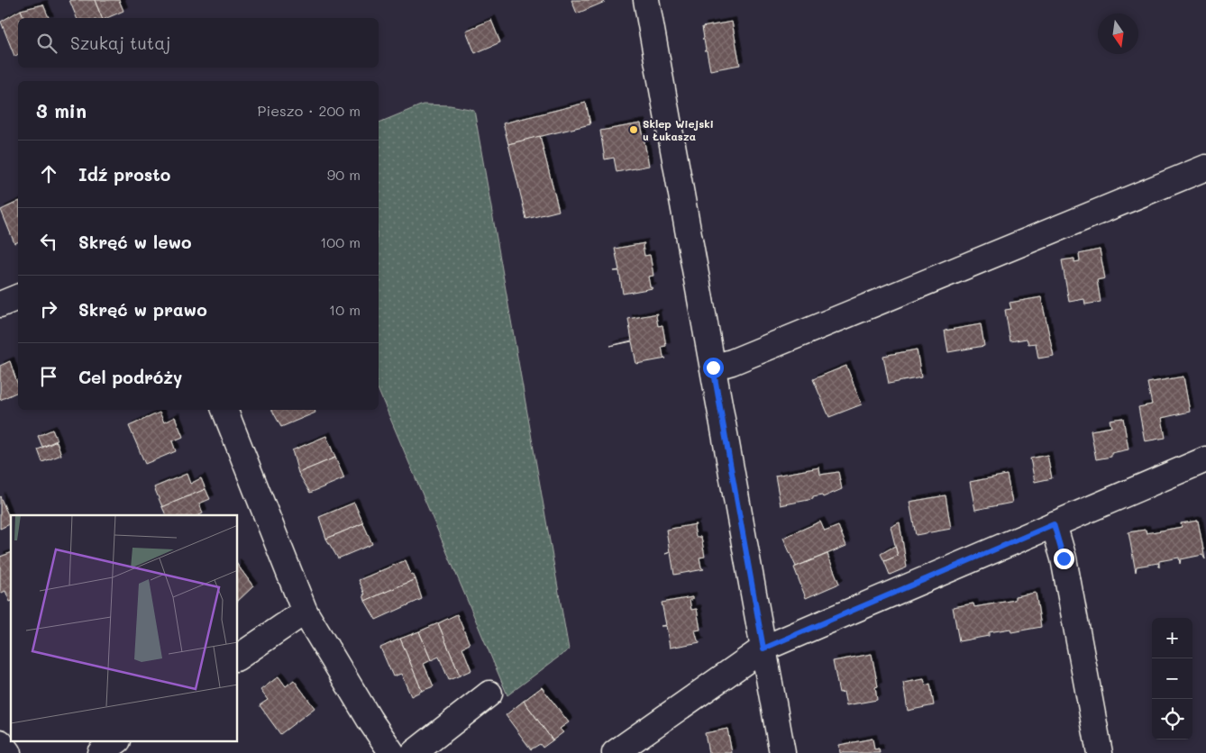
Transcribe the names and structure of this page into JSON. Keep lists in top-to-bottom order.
{
  "places": ["Sklep Wiejski u Łukasza"],
  "north": "bottom",
  "page": {
    "search": "Szukaj tutaj",
    "heading": ["3 min", "Pieszo · 200 m"],
    "list": [
      ["Idź prosto", "90 m"],
      ["Skręć w lewo", "100 m"],
      ["Skręć w prawo", "10 m"],
      "Cel podróży"
    ],
    "map_buttons": ["+", "−"]
  }
}
